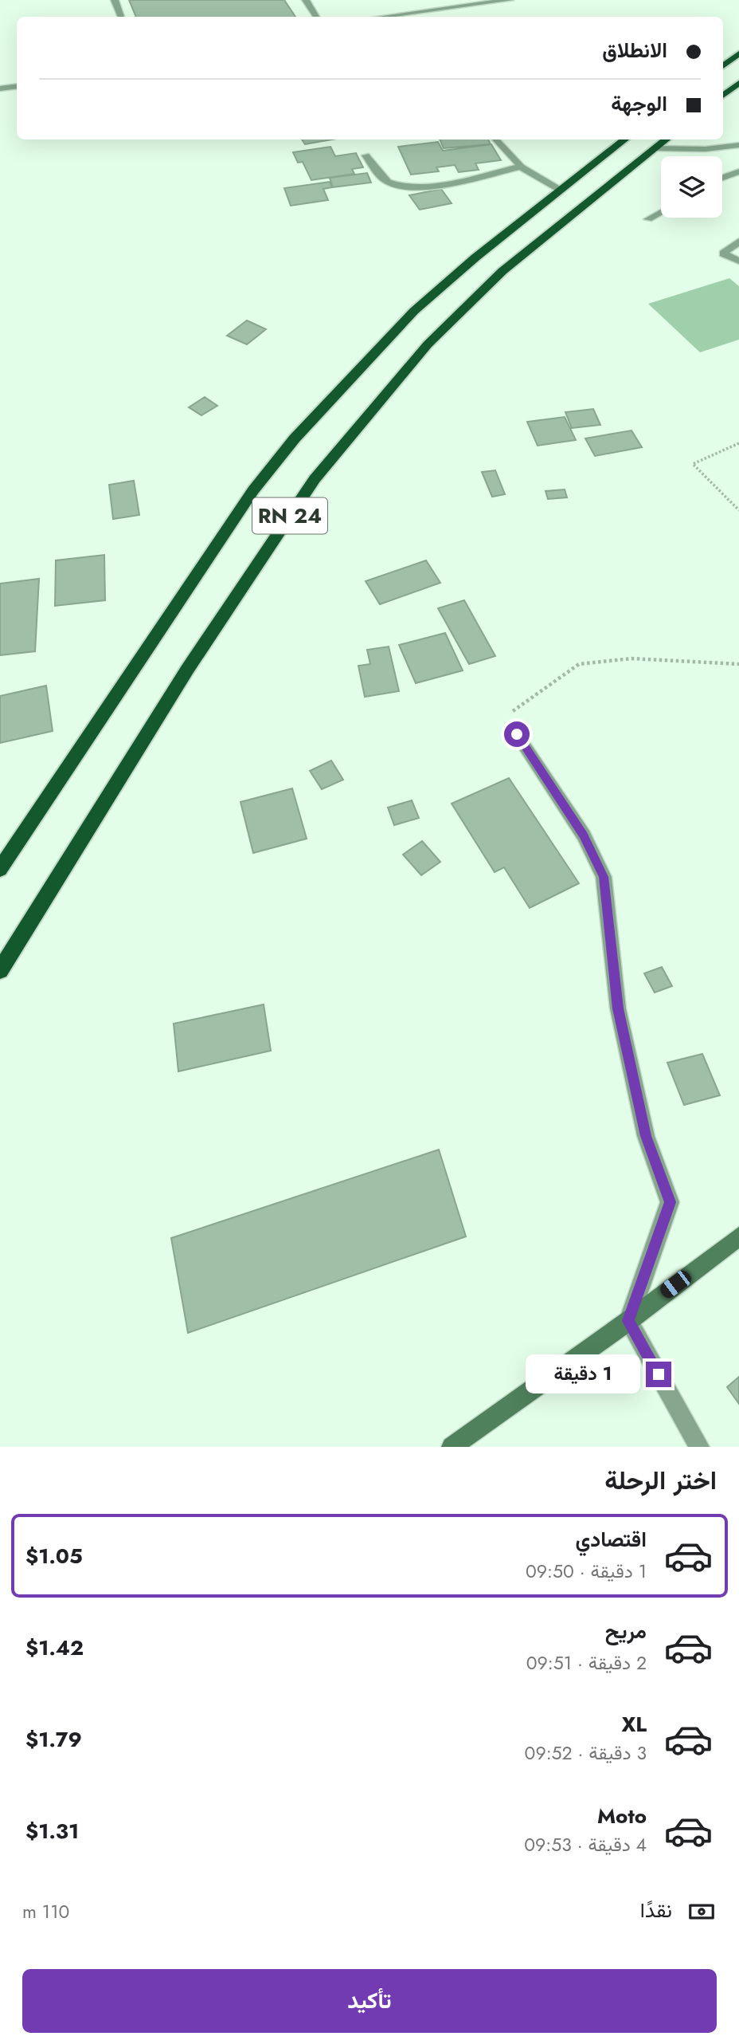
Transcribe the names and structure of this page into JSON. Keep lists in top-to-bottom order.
{
  "streets": {
    "highway": ["RN 24"]
  },
  "page": {
    "banner": ["الانطلاق", "الوجهة"],
    "bubble": "1 دقيقة",
    "heading": "اختر الرحلة",
    "list": [
      {
        "name": "اقتصادي",
        "note": "1 دقيقة · 09:50",
        "value": "$1.05"
      },
      {
        "name": "مريح",
        "note": "2 دقيقة · 09:51",
        "value": "$1.42"
      },
      {
        "name": "XL",
        "note": "3 دقيقة · 09:52",
        "value": "$1.79"
      },
      {
        "name": "Moto",
        "note": "4 دقيقة · 09:53",
        "value": "$1.31"
      }
    ],
    "pay": ["نقدًا", "110 m"],
    "buttons": "تأكيد"
  }
}
